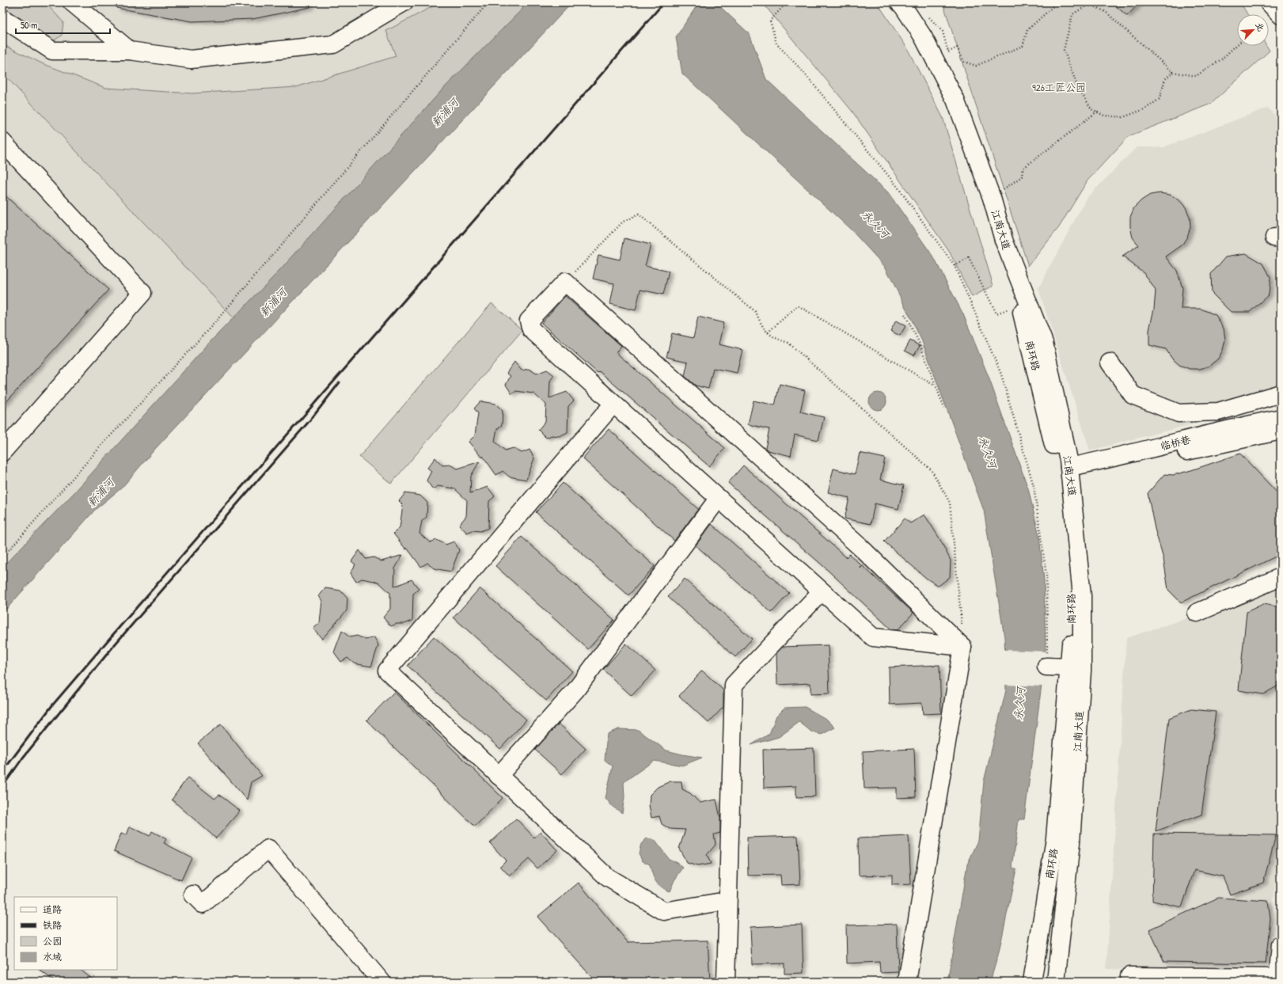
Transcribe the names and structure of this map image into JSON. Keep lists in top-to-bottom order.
{
  "streets": {
    "main road": ["江南大道", "南环路", "临桥巷"]
  },
  "crossings": [
    ["江南大道", "南环路"],
    ["江南大道", "临桥巷"]
  ],
  "water": ["新浦河", "永久河"],
  "parks": ["926工匠公园"],
  "legend": [
    "道路",
    "铁路",
    "公园",
    "水域"
  ],
  "scale_bar": "50 m",
  "north": "top right"
}
